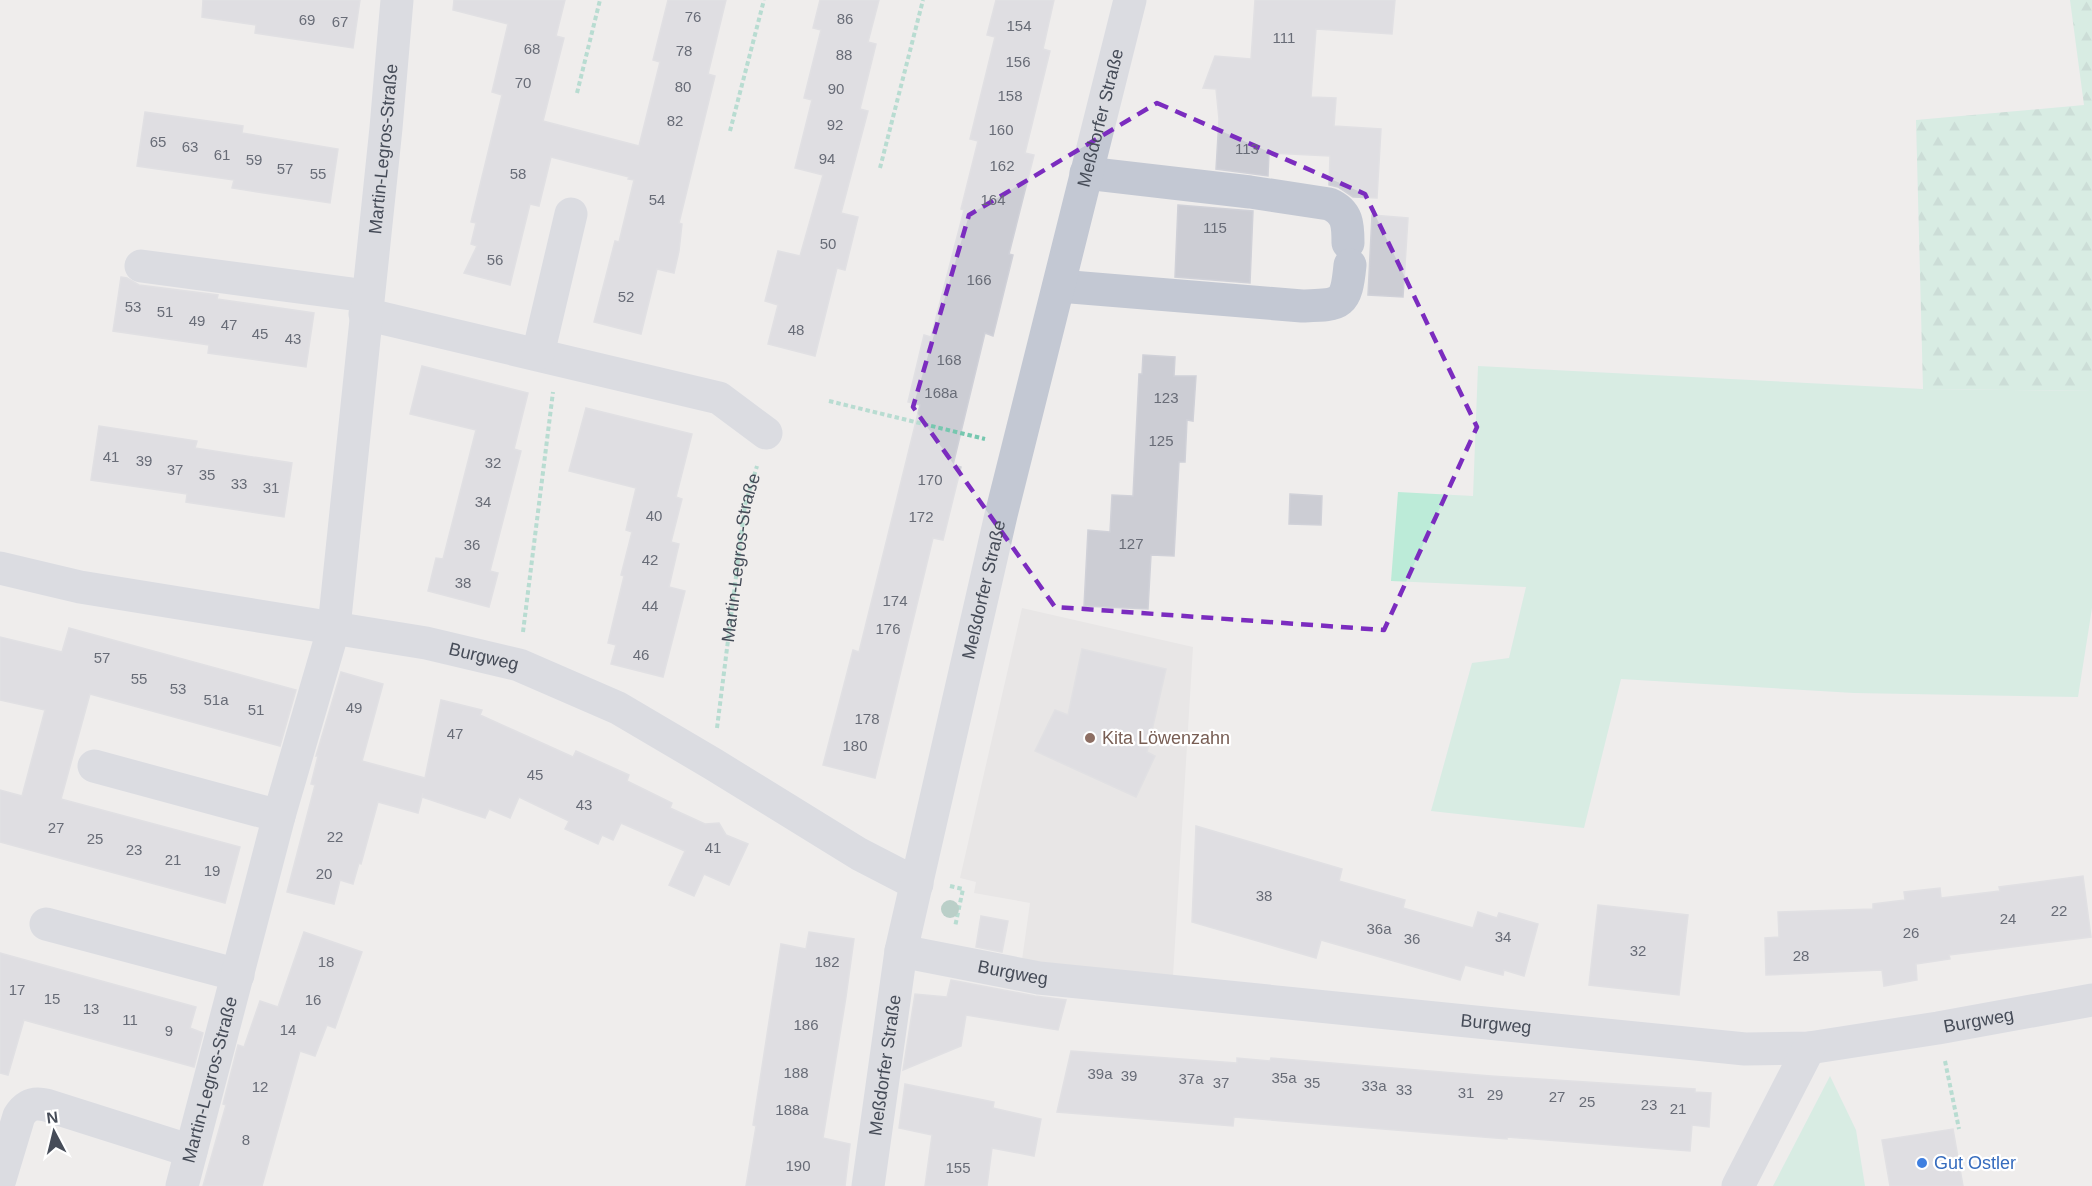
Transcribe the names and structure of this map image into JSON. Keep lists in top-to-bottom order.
{
  "streets": {
    "street": ["Meßdorfer Straße", "Martin-Legros-Straße", "Burgweg"]
  },
  "crossings": [
    ["Meßdorfer Straße", "Burgweg"],
    ["Martin-Legros-Straße", "Burgweg"]
  ],
  "places": ["Kita Löwenzahn", "Gut Ostler"],
  "house_numbers": [
    "76",
    "86",
    "69",
    "67",
    "154",
    "111",
    "68",
    "78",
    "88",
    "156",
    "70",
    "80",
    "90",
    "158",
    "82",
    "92",
    "160",
    "65",
    "63",
    "113",
    "61",
    "94",
    "59",
    "162",
    "57",
    "55",
    "58",
    "54",
    "164",
    "115",
    "50",
    "56",
    "166",
    "52",
    "53",
    "51",
    "49",
    "47",
    "48",
    "45",
    "43",
    "168",
    "168a",
    "123",
    "125",
    "41",
    "39",
    "32",
    "37",
    "35",
    "170",
    "33",
    "31",
    "34",
    "40",
    "172",
    "127",
    "36",
    "42",
    "38",
    "174",
    "44",
    "176",
    "46",
    "57",
    "55",
    "53",
    "51a",
    "49",
    "51",
    "178",
    "47",
    "180",
    "45",
    "43",
    "27",
    "22",
    "25",
    "41",
    "23",
    "21",
    "19",
    "20",
    "38",
    "22",
    "24",
    "36a",
    "26",
    "34",
    "36",
    "32",
    "28",
    "18",
    "182",
    "17",
    "15",
    "16",
    "13",
    "11",
    "186",
    "14",
    "9",
    "188",
    "39a",
    "39",
    "35a",
    "37a",
    "37",
    "35",
    "33a",
    "12",
    "33",
    "31",
    "29",
    "27",
    "25",
    "23",
    "21",
    "188a",
    "8",
    "190",
    "155"
  ],
  "north": "top"
}
